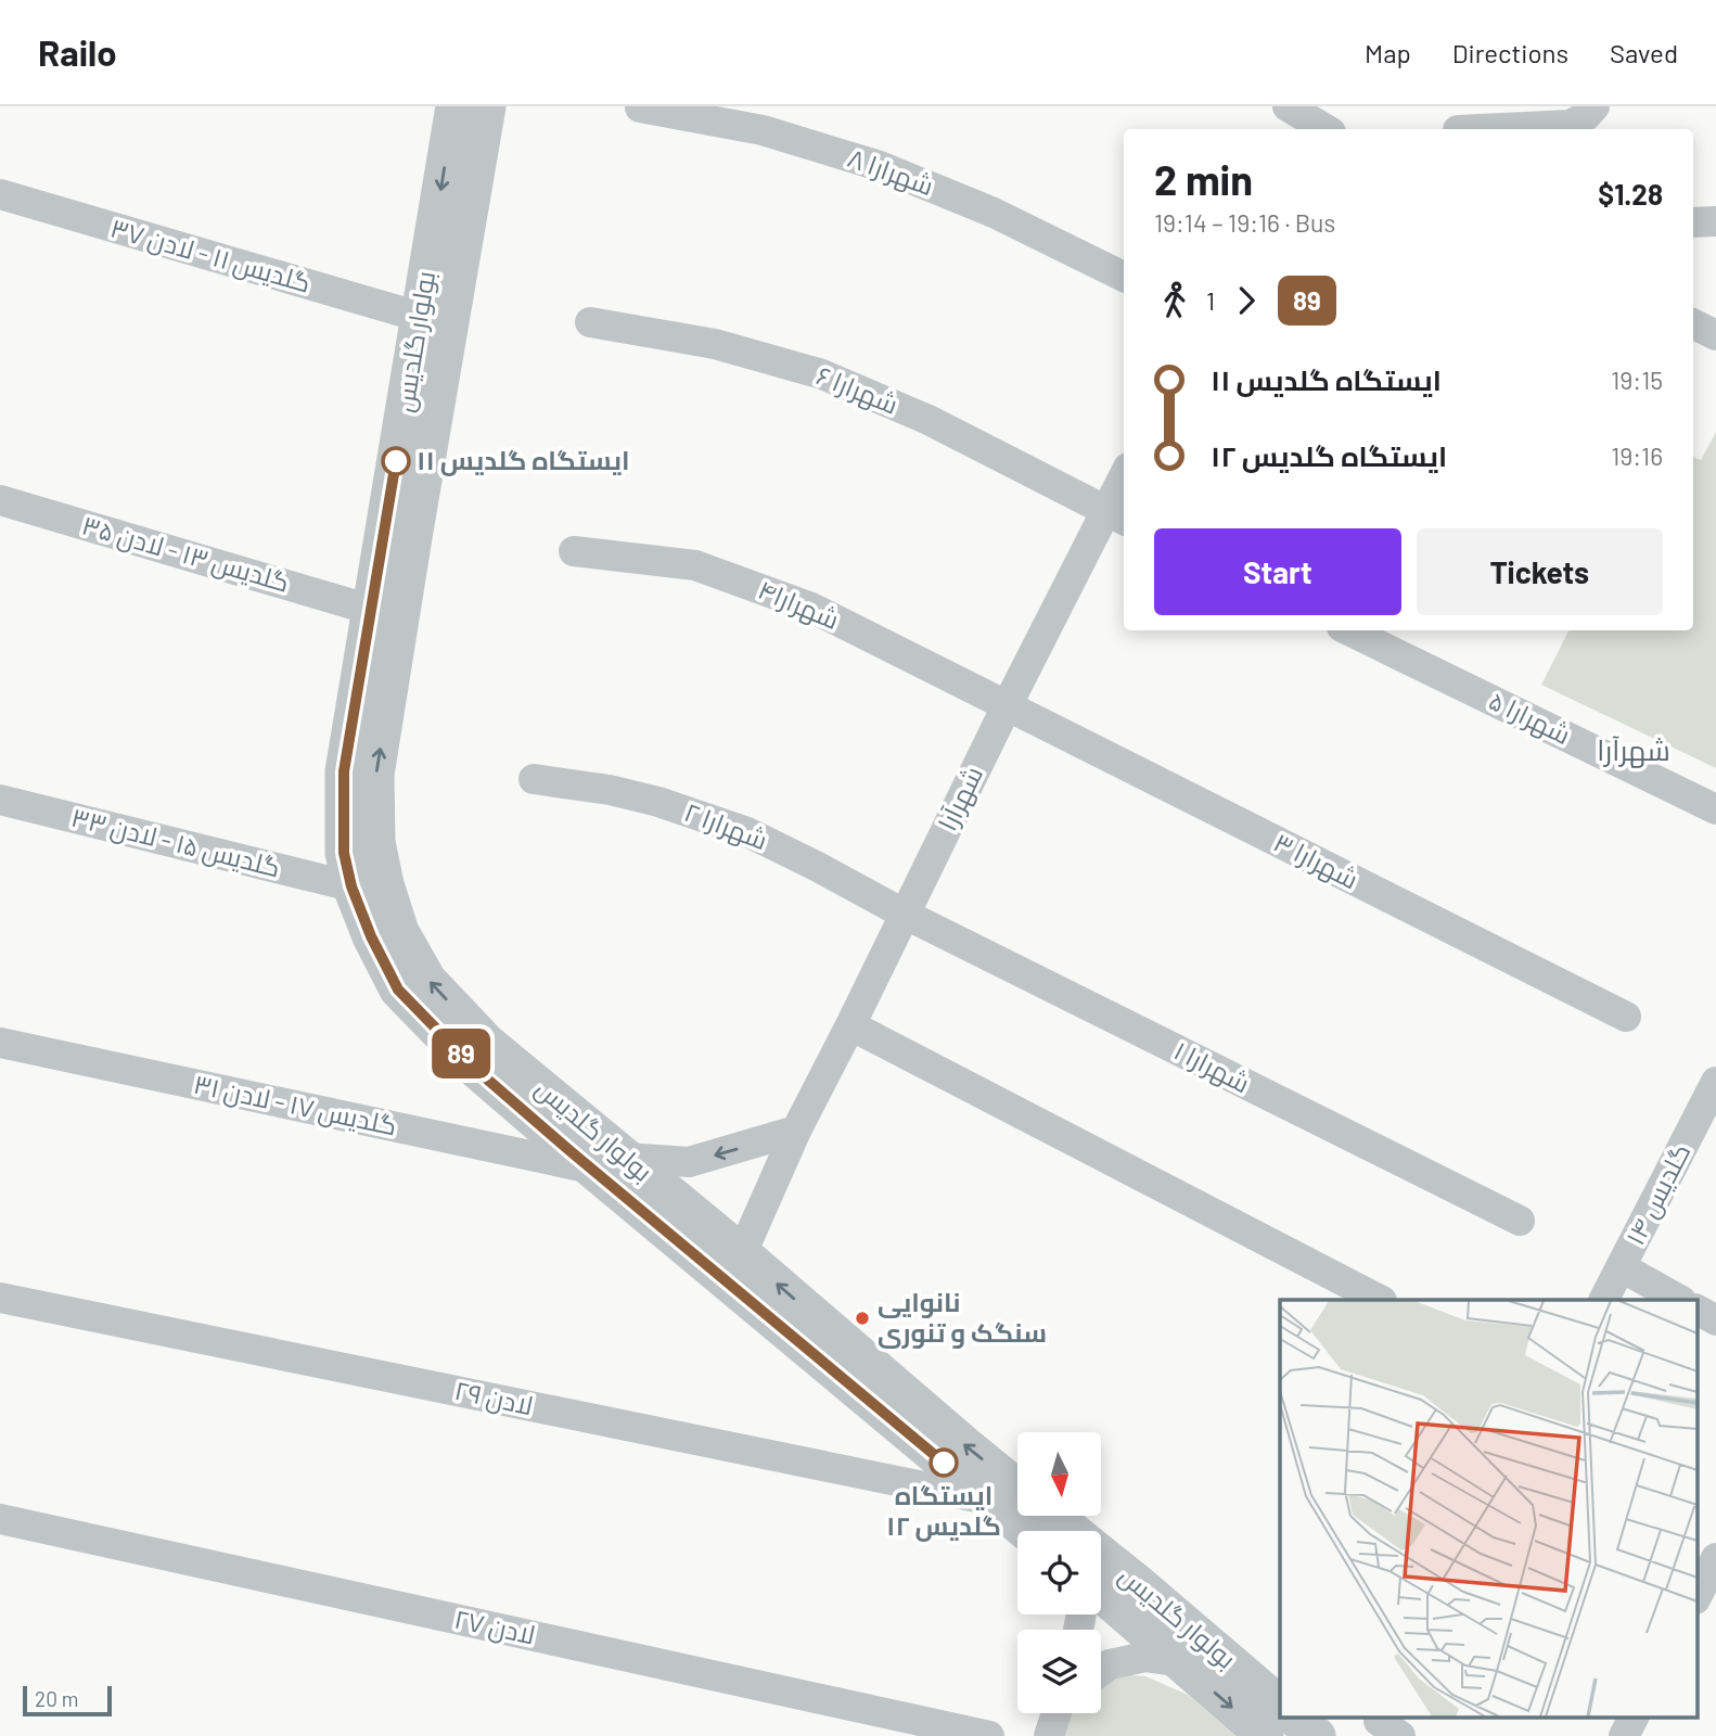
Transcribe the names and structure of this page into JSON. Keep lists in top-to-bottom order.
{
  "streets": {
    "street": [
      "شهرارا ۸",
      "گلدیس ۱۱ - لادن ۳۷",
      "بولوار گلدیس",
      "شهرارا ۶",
      "گلدیس ۱۳ - لادن ۳۵",
      "شهرارا۴",
      "شهرارا ۵",
      "شهرآرا",
      "شهرارا ۲",
      "گلدیس ۱۵ - لادن ۳۳",
      "شهرارا ۳",
      "شهرارا ۱",
      "گلدیس ۱۷ - لادن ۳۱",
      "گلدیس ۱۴",
      "لادن ۲۹",
      "لادن ۲۷"
    ]
  },
  "crossings": [
    ["گلدیس ۱۱ - لادن ۳۷", "بولوار گلدیس"],
    ["بولوار گلدیس", "گلدیس ۱۳ - لادن ۳۵"],
    ["بولوار گلدیس", "شهرآرا"],
    ["بولوار گلدیس", "گلدیس ۱۵ - لادن ۳۳"],
    ["بولوار گلدیس", "گلدیس ۱۷ - لادن ۳۱"],
    ["بولوار گلدیس", "لادن ۲۹"],
    ["شهرارا ۶", "شهرآرا"],
    ["شهرارا۴", "شهرآرا"],
    ["شهرارا۴", "شهرارا ۳"],
    ["شهرآرا", "شهرارا ۲"],
    ["شهرآرا", "شهرارا ۳"],
    ["شهرآرا", "شهرارا ۱"],
    ["شهرآرا", "گلدیس ۱۷ - لادن ۳۱"],
    ["شهرارا ۲", "شهرارا ۱"]
  ],
  "districts": ["شهرآرا"],
  "places": ["ایستگاه گلدیس ۱۱", "نانوایی سنگک و تنوری", "ایستگاه گلدیس ۱۲"],
  "lines": ["bus line 89"],
  "scale_bar": "20 m",
  "north": "bottom",
  "page": {
    "header": "Railo",
    "nav": ["Map", "Directions", "Saved"],
    "on_map": "89",
    "heading": ["2 min", "19:14 – 19:16 · Bus", "$1.28"],
    "legs": ["1", "89"],
    "list": [
      {
        "name": "ایستگاه گلدیس ۱۱",
        "value": "19:15"
      },
      {
        "name": "ایستگاه گلدیس ۱۲",
        "value": "19:16"
      }
    ],
    "buttons": ["Start", "Tickets"],
    "scale": "20 m"
  }
}
